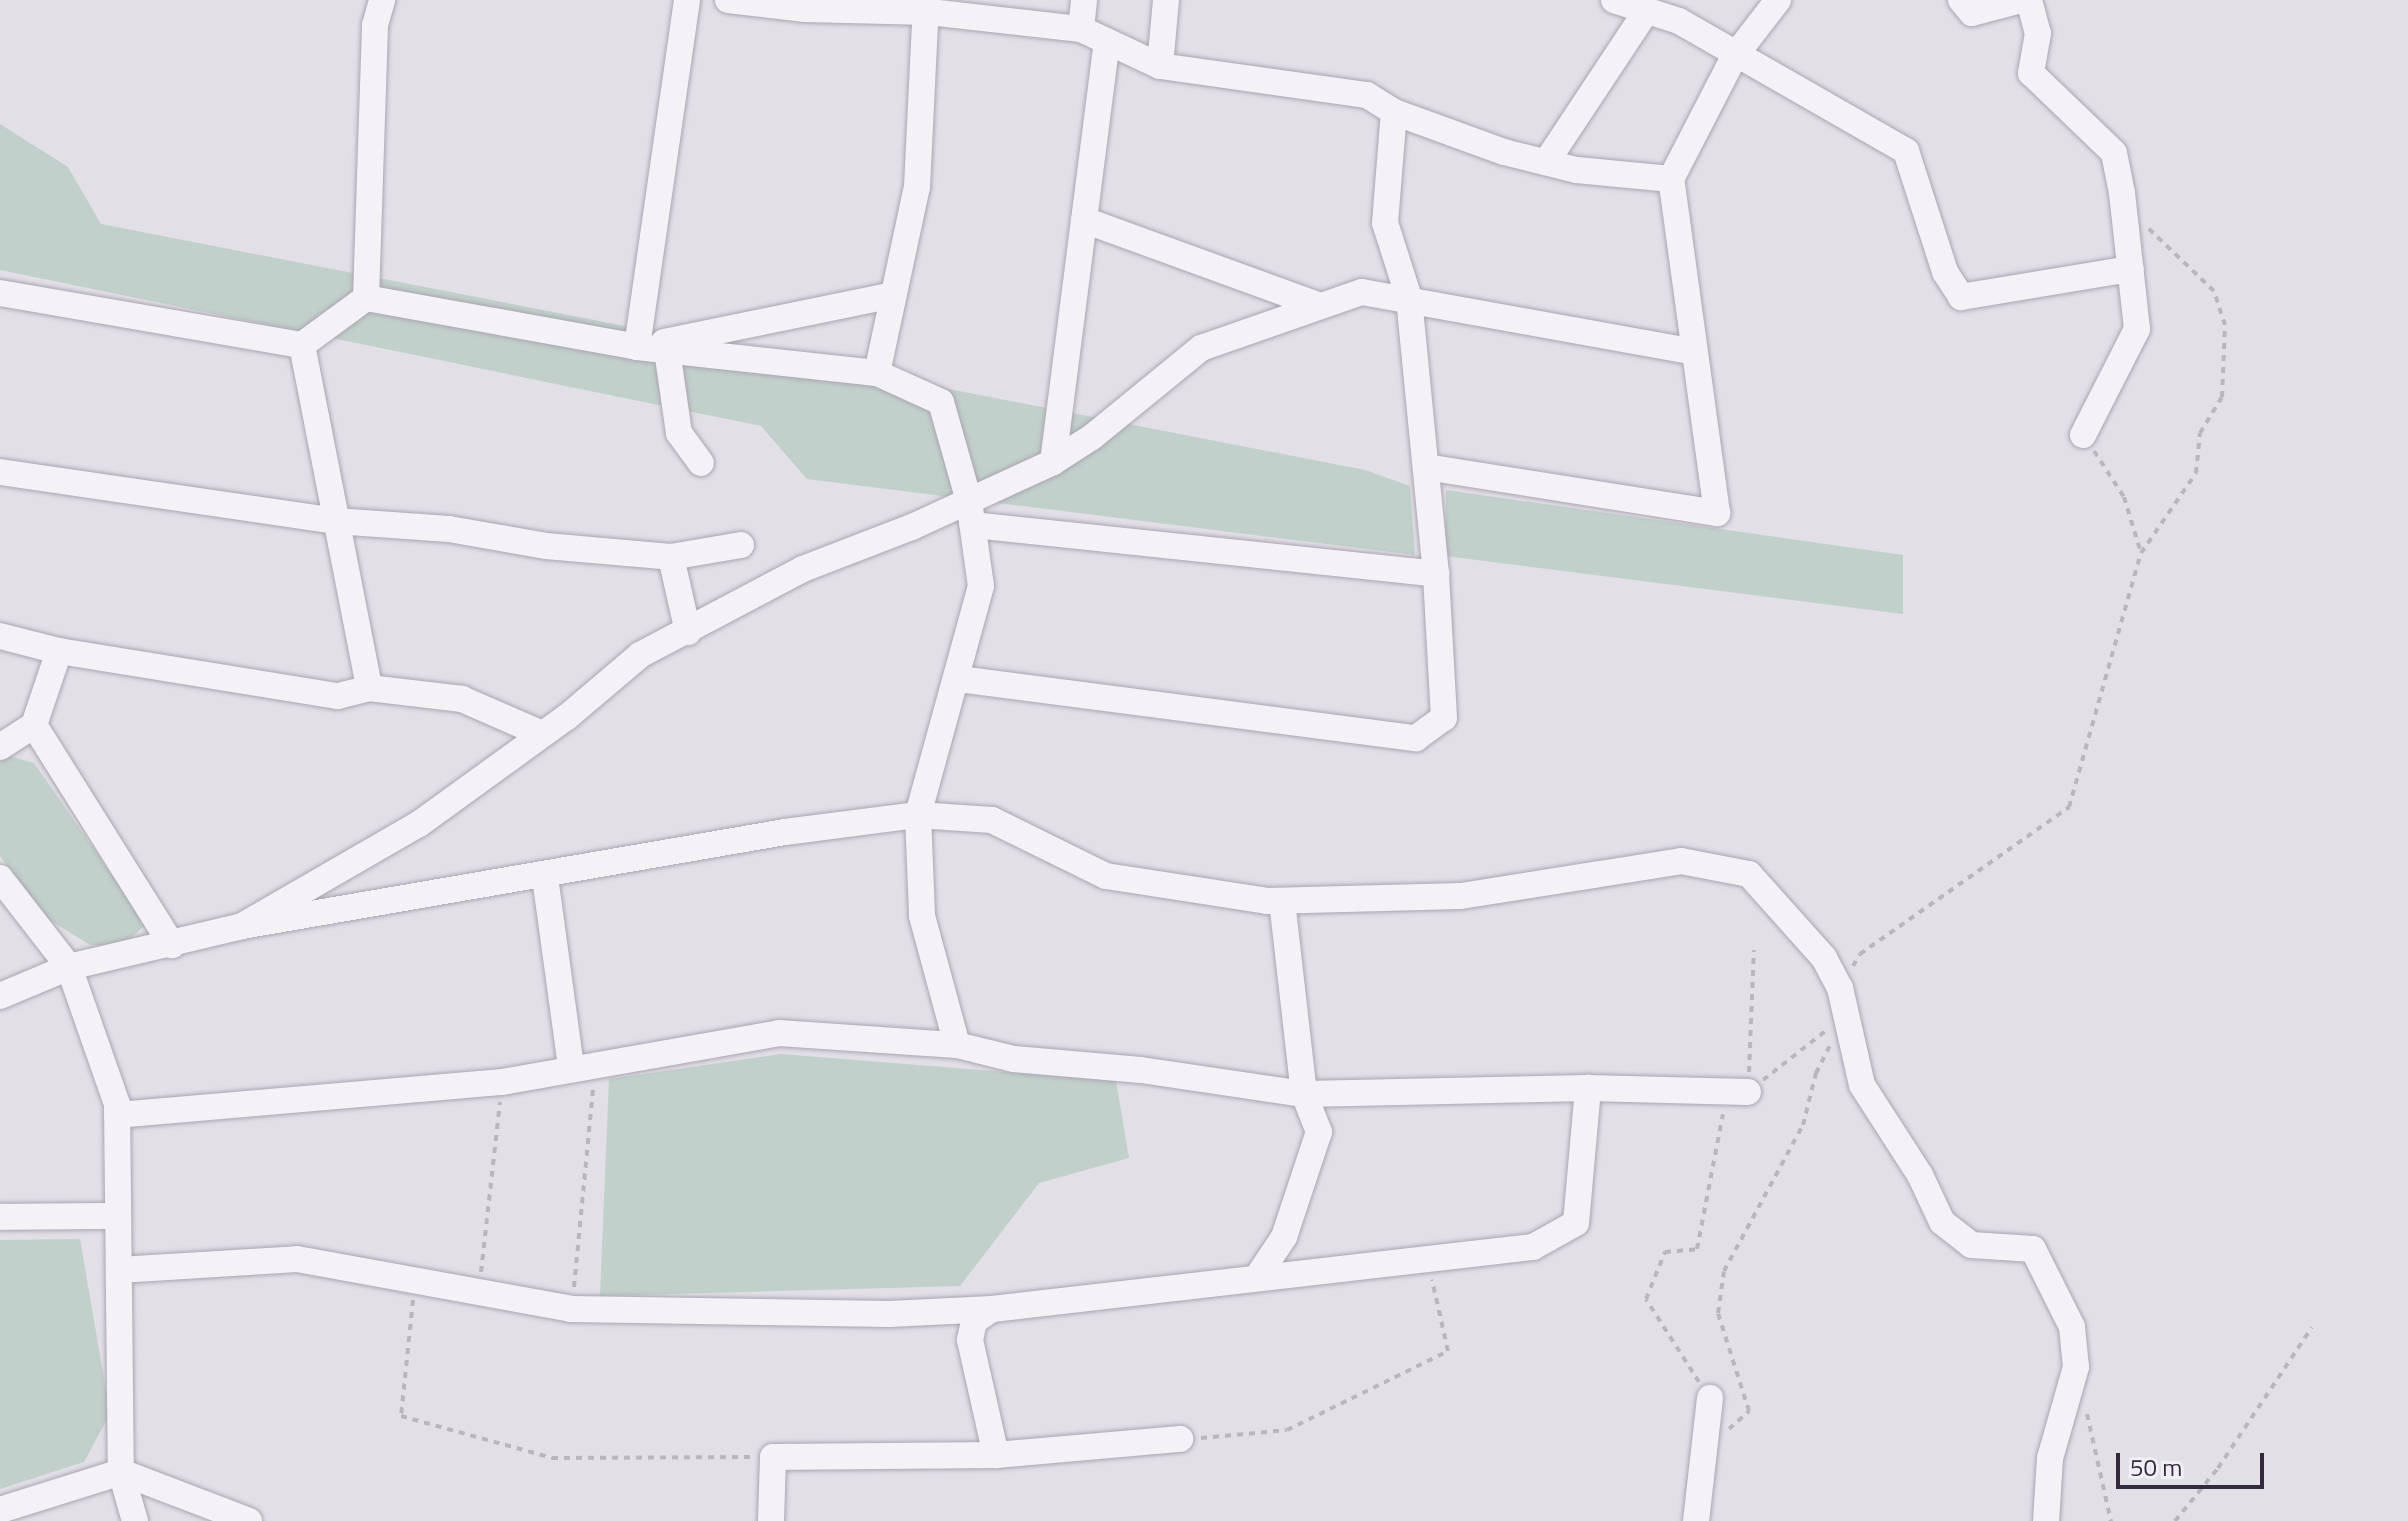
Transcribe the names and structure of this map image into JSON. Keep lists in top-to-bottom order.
{
  "scale_bar": "50 m"
}
